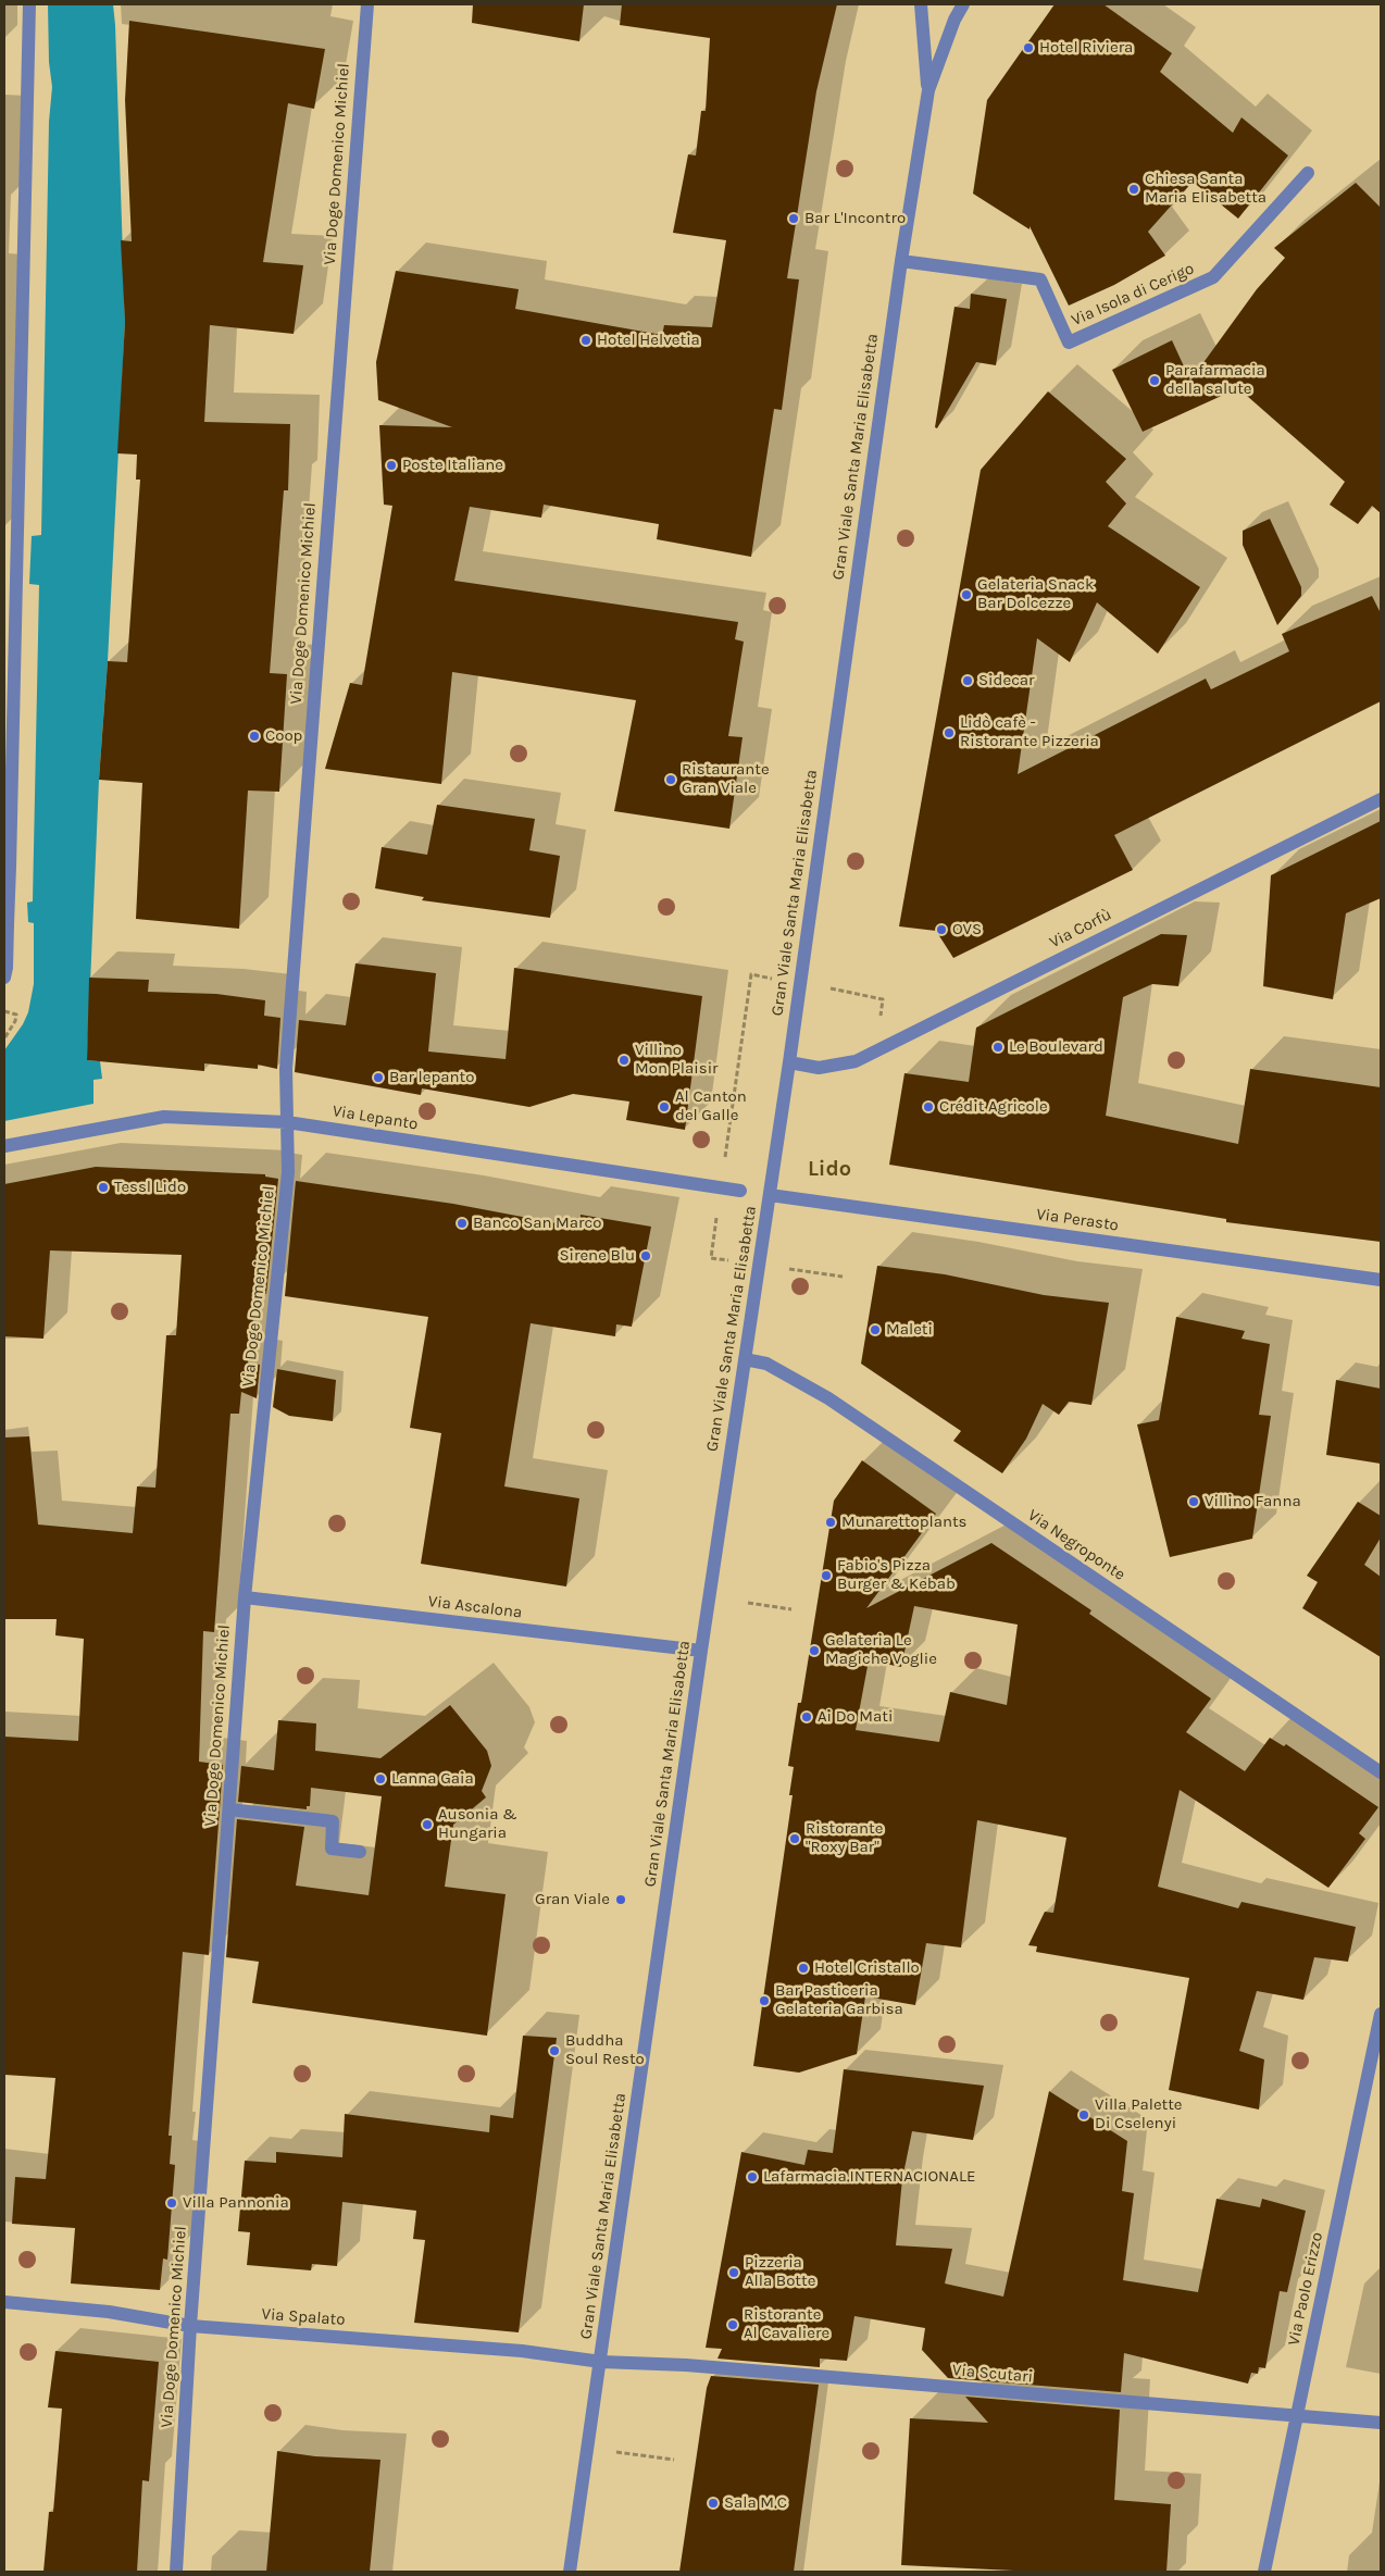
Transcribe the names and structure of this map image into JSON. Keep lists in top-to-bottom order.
{
  "streets": {
    "street": [
      "Via Doge Domenico Michiel",
      "Via Isola di Cerigo",
      "Gran Viale Santa Maria Elisabetta",
      "Via Corfù",
      "Via Lepanto",
      "Via Perasto",
      "Via Negroponte",
      "Via Ascalona",
      "Via Paolo Erizzo",
      "Via Spalato",
      "Via Scutari"
    ]
  },
  "crossings": [
    ["Via Doge Domenico Michiel", "Via Lepanto"],
    ["Via Doge Domenico Michiel", "Via Ascalona"],
    ["Via Doge Domenico Michiel", "Via Spalato"],
    ["Via Isola di Cerigo", "Gran Viale Santa Maria Elisabetta"],
    ["Gran Viale Santa Maria Elisabetta", "Via Corfù"],
    ["Gran Viale Santa Maria Elisabetta", "Via Perasto"],
    ["Gran Viale Santa Maria Elisabetta", "Via Negroponte"],
    ["Gran Viale Santa Maria Elisabetta", "Via Ascalona"],
    ["Gran Viale Santa Maria Elisabetta", "Via Spalato"],
    ["Gran Viale Santa Maria Elisabetta", "Via Scutari"],
    ["Via Paolo Erizzo", "Via Scutari"],
    ["Via Spalato", "Via Scutari"]
  ],
  "districts": ["Lido"],
  "places": [
    "Hotel Riviera",
    "Chiesa Santa Maria Elisabetta",
    "Bar L'Incontro",
    "Hotel Helvetia",
    "Parafarmacia della salute",
    "Poste Italiane",
    "Gelateria Snack Bar Dolcezze",
    "Sidecar",
    "Lidò cafè - Ristorante Pizzeria",
    "Coop",
    "Ristaurante Gran Viale",
    "OVS",
    "Le Boulevard",
    "Villino Mon Plaisir",
    "Bar lepanto",
    "Al Canton del Galle",
    "Crédit Agricole",
    "Tessl Lido",
    "Banco San Marco",
    "Sirene Blu",
    "Maleti",
    "Villino Fanna",
    "Munarettoplants",
    "Fabio's Pizza Burger & Kebab",
    "Gelateria Le Magiche Voglie",
    "Ai Do Mati",
    "Lanna Gaia",
    "Ausonia & Hungaria",
    "Ristorante \"Roxy Bar\"",
    "Gran Viale",
    "Hotel Cristallo",
    "Bar Pasticeria Gelateria Garbisa",
    "Buddha Soul Resto",
    "Villa Palette Di Cselenyi",
    "Lafarmacia.INTERNACIONALE",
    "Villa Pannonia",
    "Pizzeria Alla Botte",
    "Ristorante Al Cavaliere",
    "Sala M.C"
  ]
}
